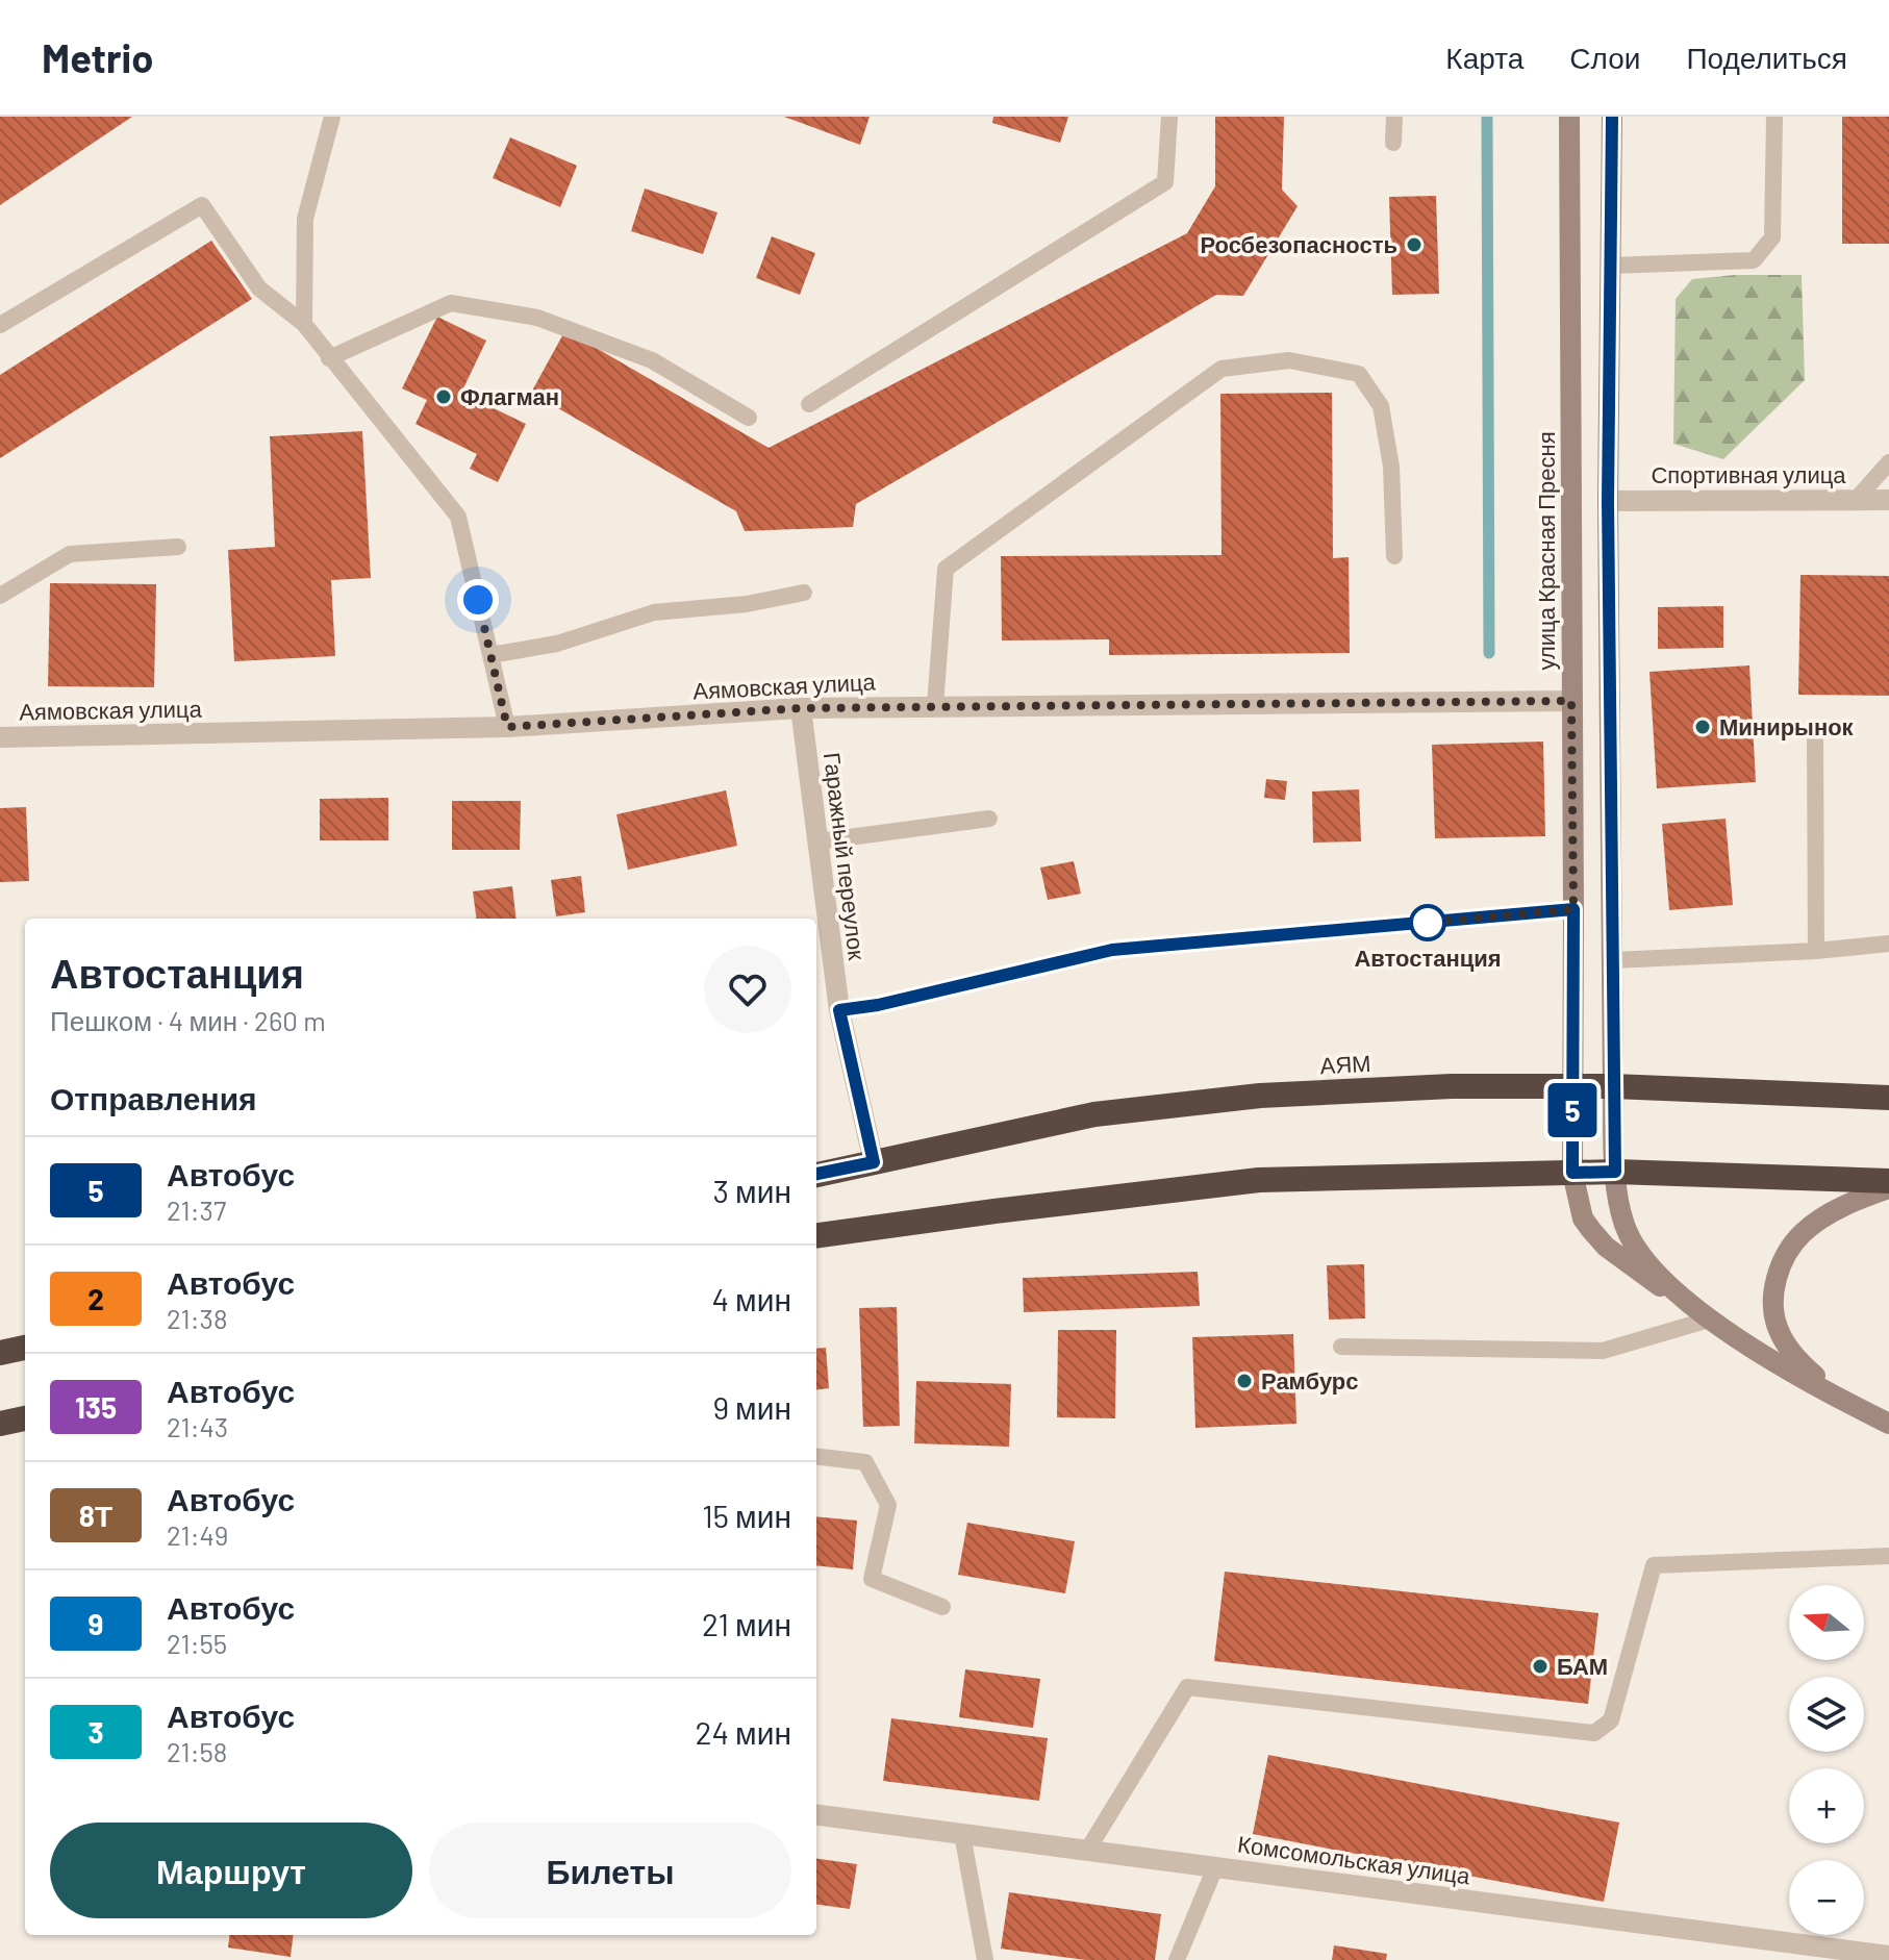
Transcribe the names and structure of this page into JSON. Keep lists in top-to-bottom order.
{
  "streets": {
    "highway": ["АЯМ"],
    "street": [
      "Спортивная улица",
      "улица Красная Пресня",
      "Аямовская улица",
      "Гаражный переулок",
      "Комсомольская улица"
    ]
  },
  "crossings": [
    ["улица Красная Пресня", "Аямовская улица"],
    ["улица Красная Пресня", "АЯМ"],
    ["Аямовская улица", "Гаражный переулок"],
    ["Гаражный переулок", "АЯМ"]
  ],
  "places": [
    "Росбезопасность",
    "Флагман",
    "Минирынок",
    "Автостанция",
    "Рамбурс",
    "БАМ"
  ],
  "lines": ["bus line 5"],
  "north": "left",
  "page": {
    "header": "Metrio",
    "nav": ["Карта", "Слои", "Поделиться"],
    "on_map": "5",
    "heading": [
      ["Автостанция", "Пешком · 4 мин · 260 m"],
      "Отправления"
    ],
    "list": [
      {
        "mark": "5",
        "name": "Автобус",
        "note": "21:37",
        "value": "3 мин"
      },
      {
        "mark": "2",
        "name": "Автобус",
        "note": "21:38",
        "value": "4 мин"
      },
      {
        "mark": "135",
        "name": "Автобус",
        "note": "21:43",
        "value": "9 мин"
      },
      {
        "mark": "8Т",
        "name": "Автобус",
        "note": "21:49",
        "value": "15 мин"
      },
      {
        "mark": "9",
        "name": "Автобус",
        "note": "21:55",
        "value": "21 мин"
      },
      {
        "mark": "3",
        "name": "Автобус",
        "note": "21:58",
        "value": "24 мин"
      }
    ],
    "map_buttons": ["+", "−"],
    "buttons": ["Маршрут", "Билеты"]
  }
}
